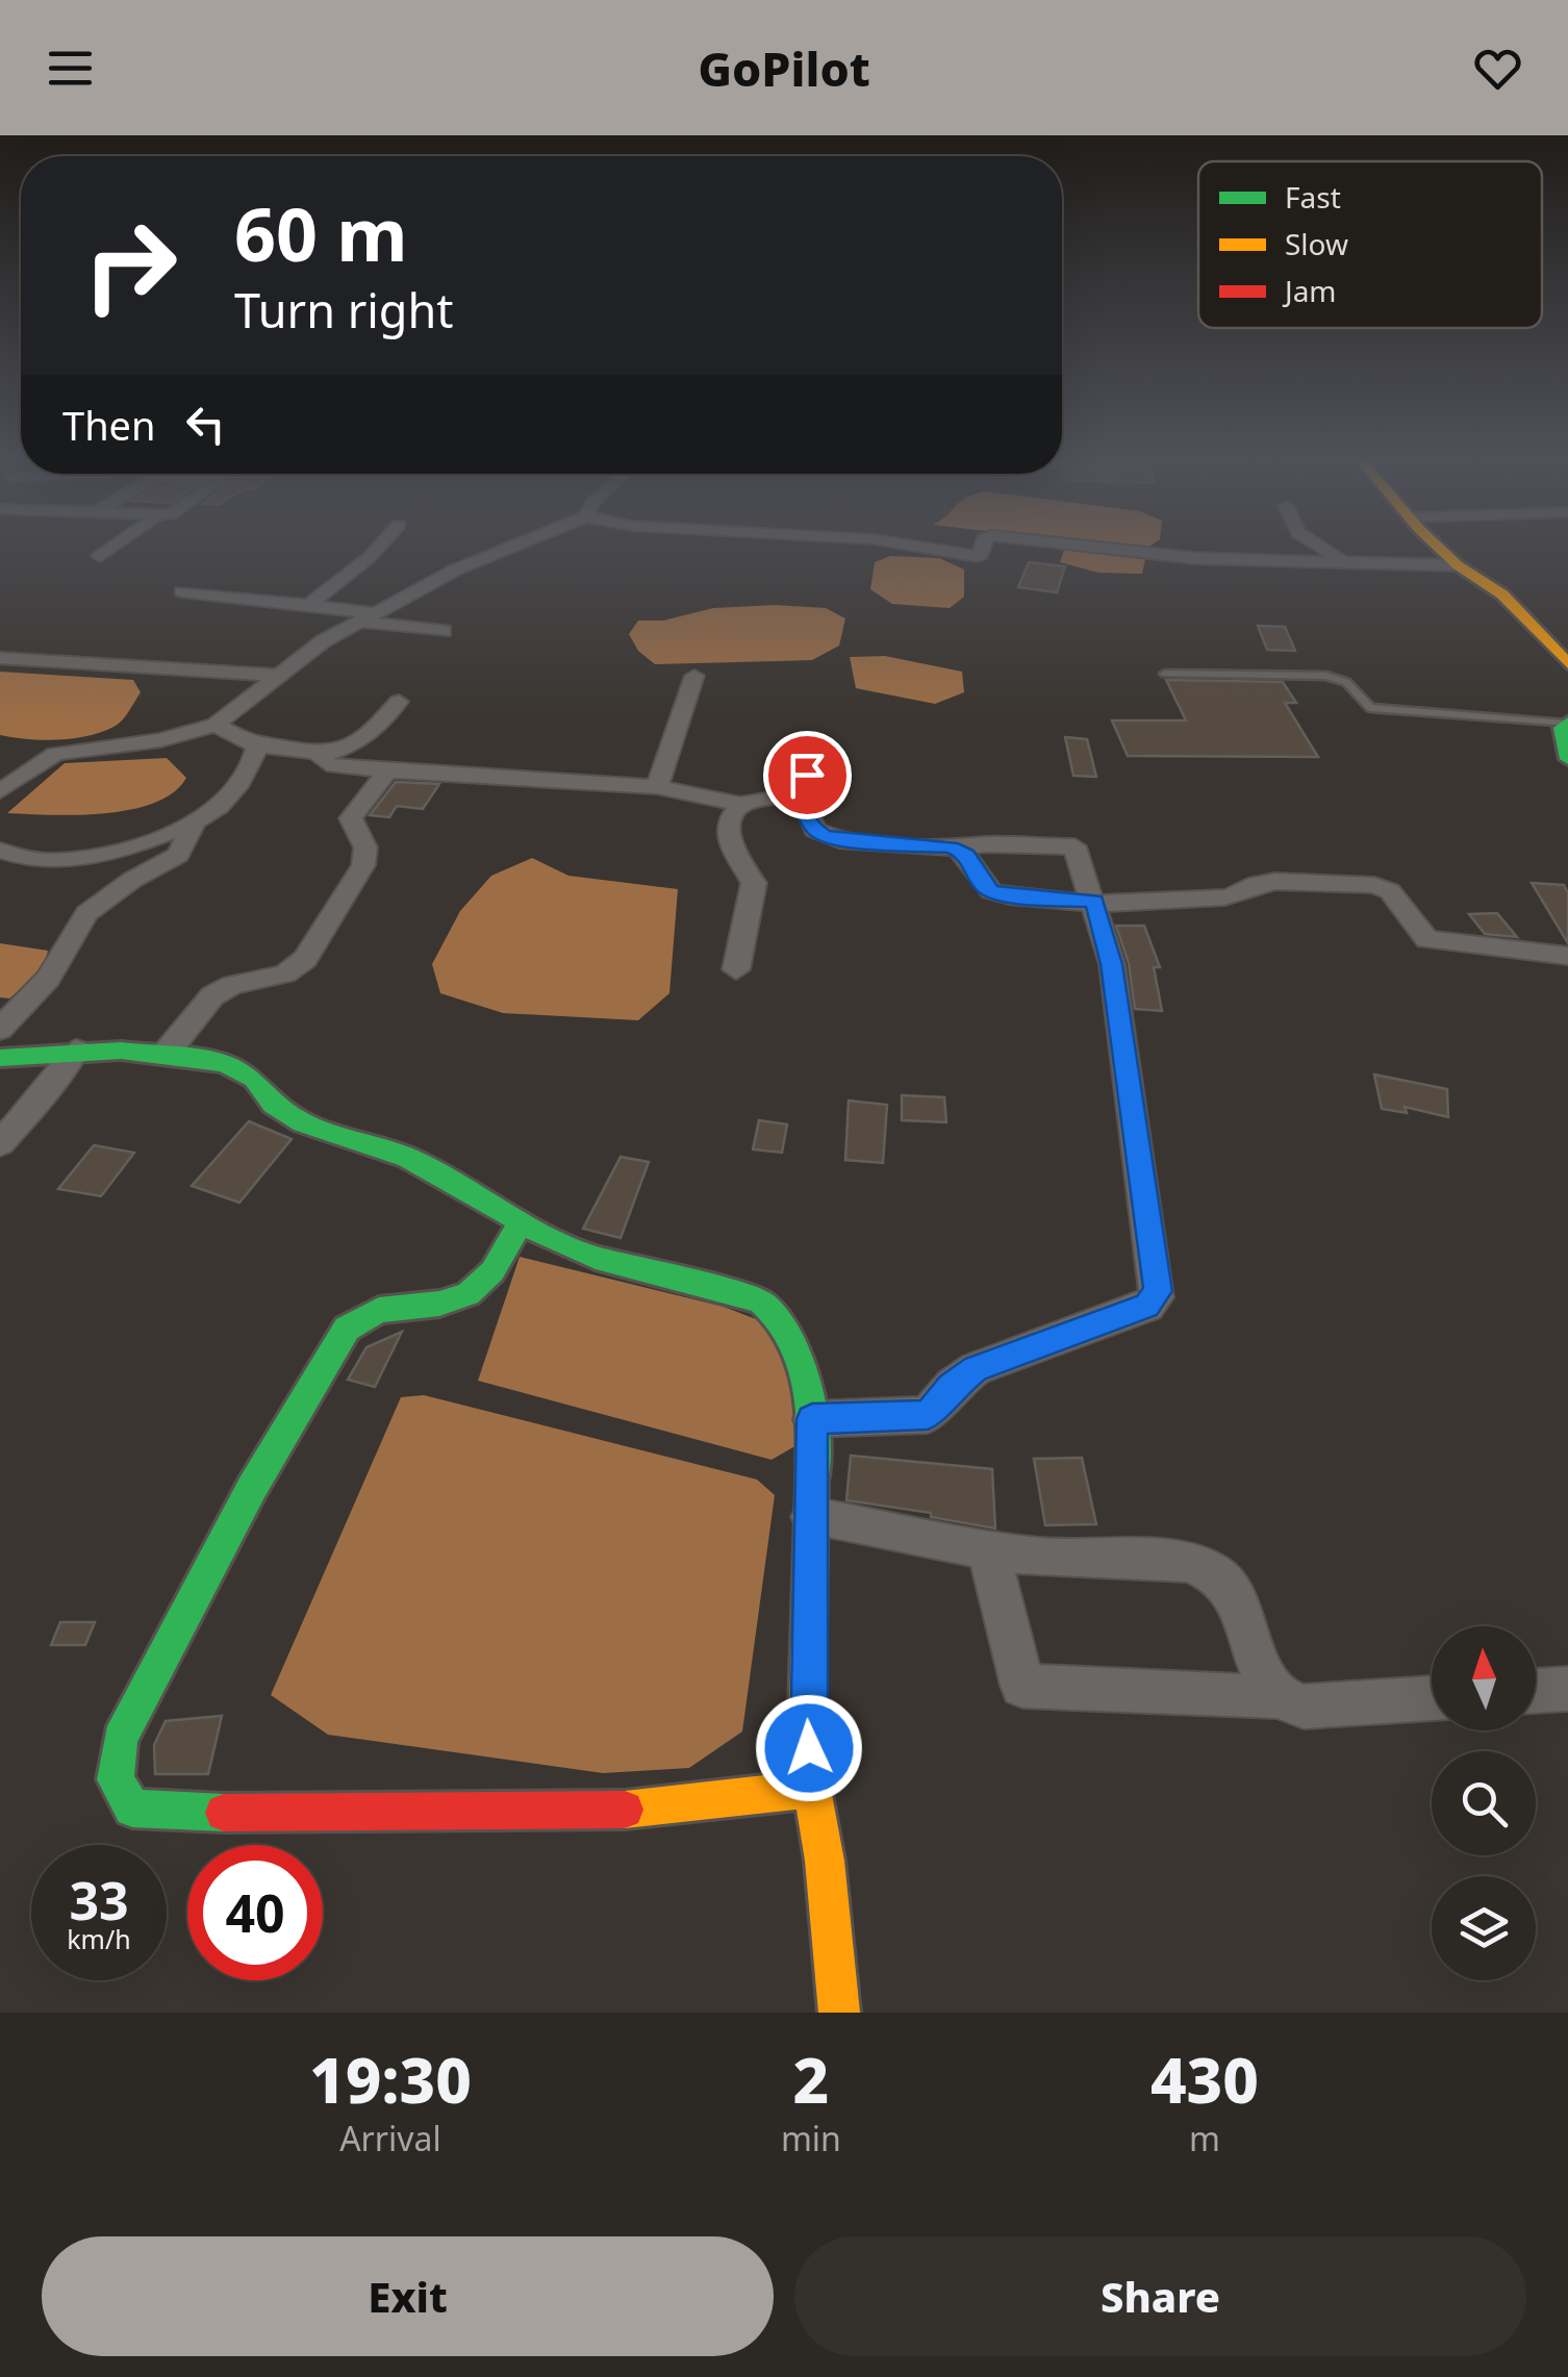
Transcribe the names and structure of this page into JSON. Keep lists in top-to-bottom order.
{
  "legend": ["Fast", "Slow", "Jam"],
  "north": "top",
  "page": {
    "header": "GoPilot",
    "turn": ["60 m", "Turn right"],
    "then": "Then",
    "speed": "33 km/h",
    "limit": "40",
    "eta": [
      "19:30",
      "Arrival",
      "2",
      "min",
      "430",
      "m"
    ],
    "buttons": ["Exit", "Share"]
  }
}
